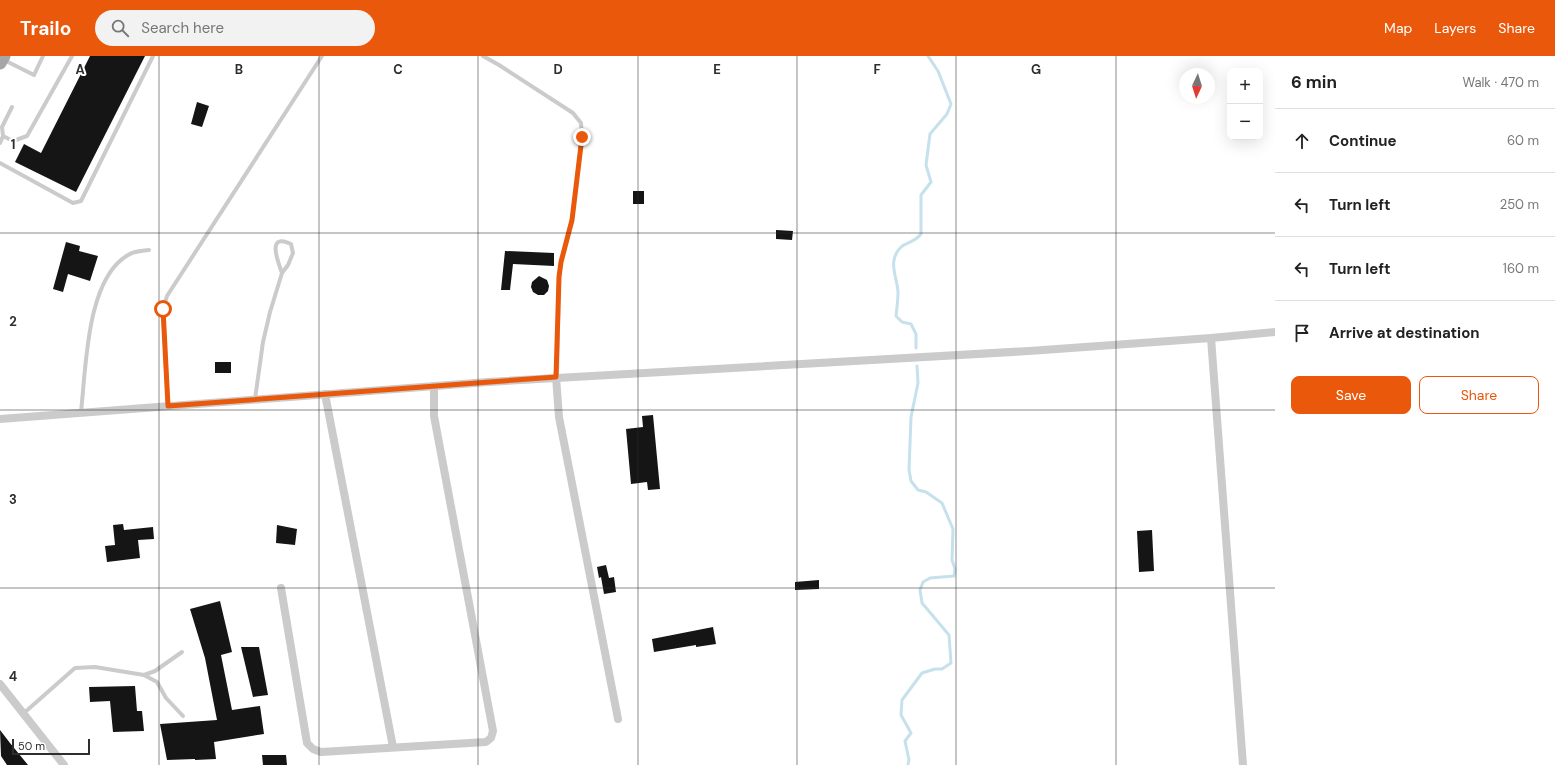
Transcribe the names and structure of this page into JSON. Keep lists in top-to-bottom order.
{
  "scale_bar": "50 m",
  "north": "bottom",
  "page": {
    "header": "Trailo",
    "search": "Search here",
    "nav": ["Map", "Layers", "Share"],
    "heading": ["6 min", "Walk · 470 m"],
    "map_buttons": ["+", "−"],
    "list": [
      ["Continue", "60 m"],
      ["Turn left", "250 m"],
      ["Turn left", "160 m"],
      "Arrive at destination"
    ],
    "buttons": ["Save", "Share"],
    "scale": "50 m"
  },
  "grid": {
    "columns": [
      "A",
      "B",
      "C",
      "D",
      "E",
      "F",
      "G"
    ],
    "rows": [
      "1",
      "2",
      "3",
      "4"
    ]
  }
}
